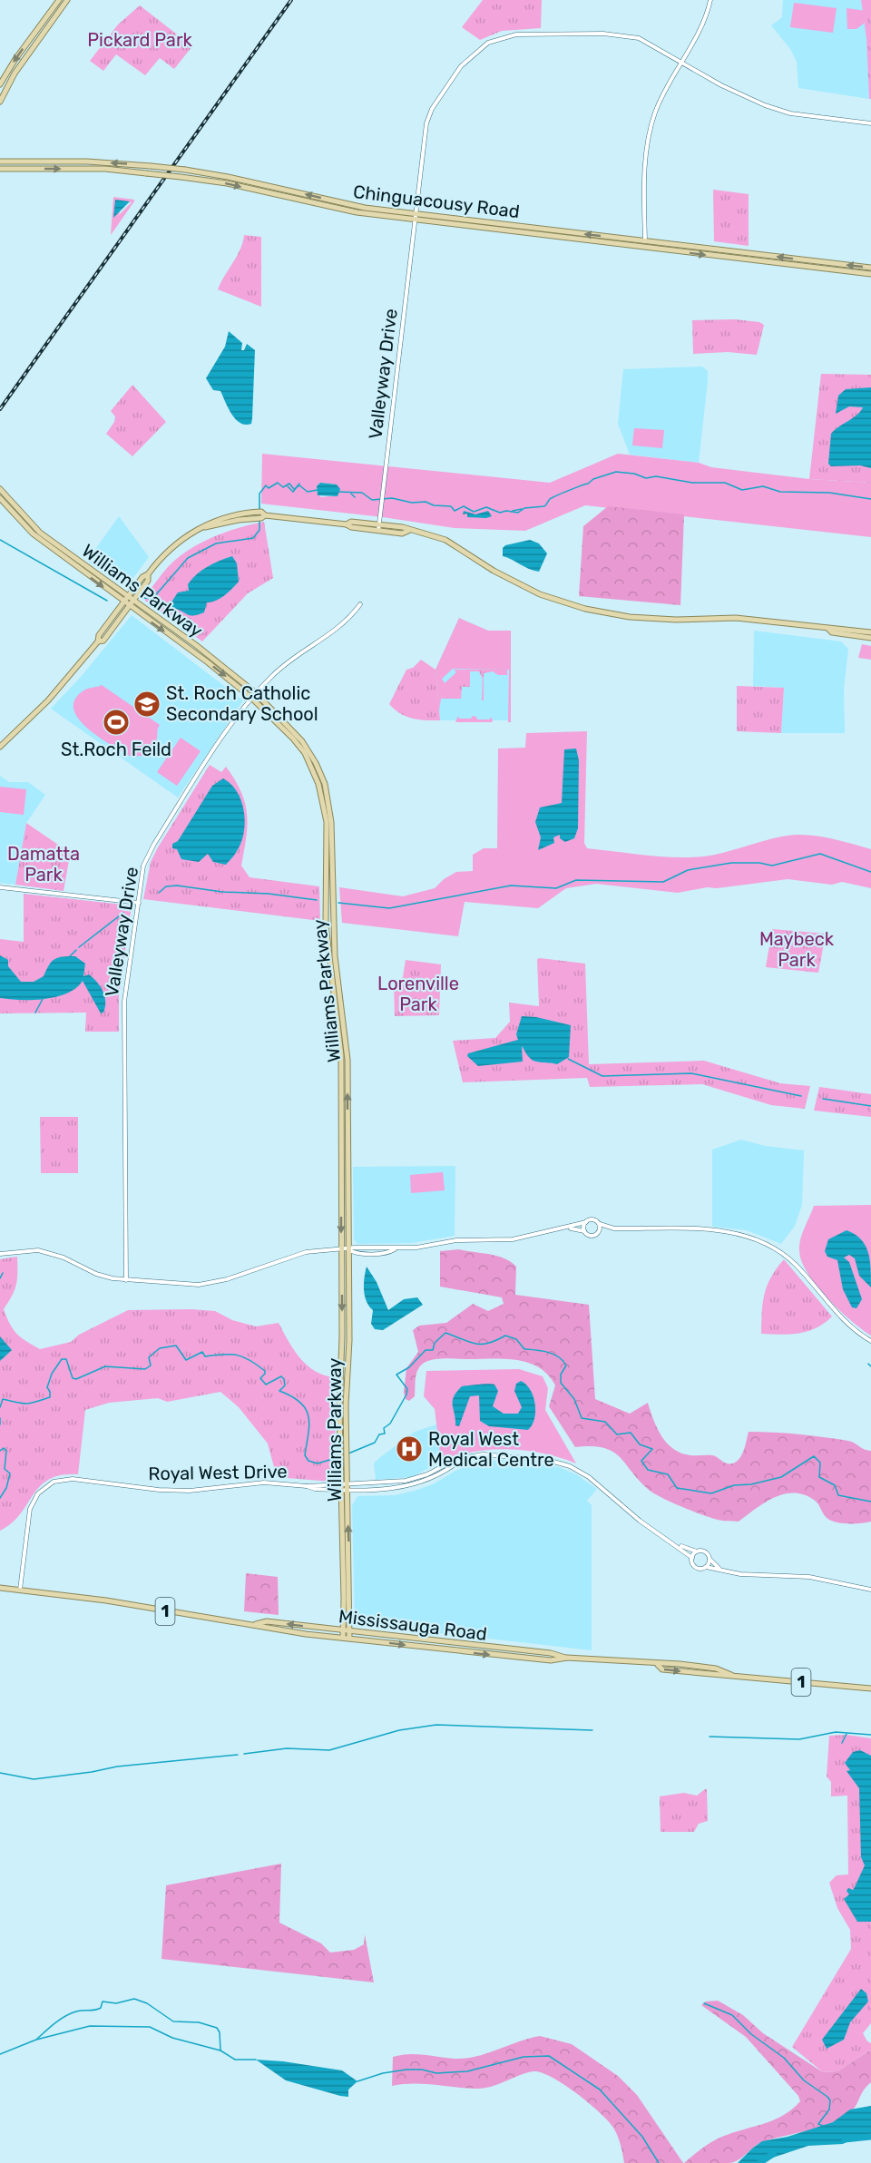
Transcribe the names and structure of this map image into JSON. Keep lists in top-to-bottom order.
{
  "streets": {
    "main road": [
      "Chinguacousy Road",
      "Williams Parkway",
      "1",
      "Mississauga Road"
    ],
    "street": ["Valleyway Drive", "Royal West Drive"]
  },
  "crossings": [
    ["Chinguacousy Road", "Valleyway Drive"],
    ["Valleyway Drive", "Williams Parkway"],
    ["Williams Parkway", "Royal West Drive"],
    ["Williams Parkway", "Mississauga Road"],
    ["Royal West Drive", "Mississauga Road"]
  ],
  "parks": [
    "Pickard Park",
    "Damatta Park",
    "Maybeck Park",
    "Lorenville Park"
  ],
  "places": {
    "school or university": ["St. Roch Catholic Secondary School"],
    "sports": ["St.Roch Feild"],
    "hospital": ["Royal West Medical Centre"]
  }
}
